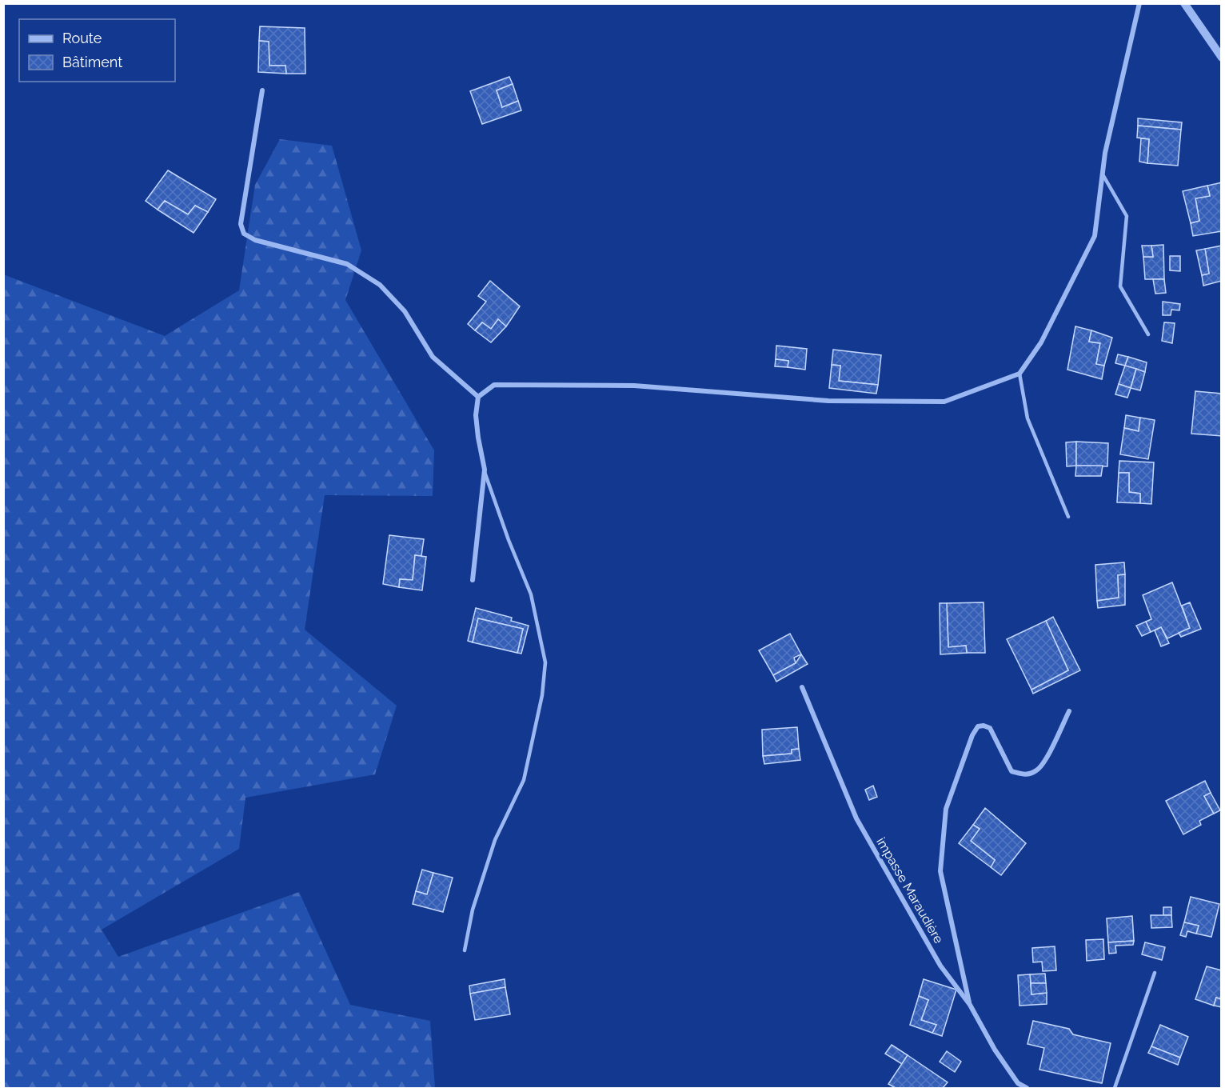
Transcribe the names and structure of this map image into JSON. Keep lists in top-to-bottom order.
{
  "streets": {
    "street": ["impasse Maraudière"]
  },
  "legend": ["Route", "Bâtiment"]
}
